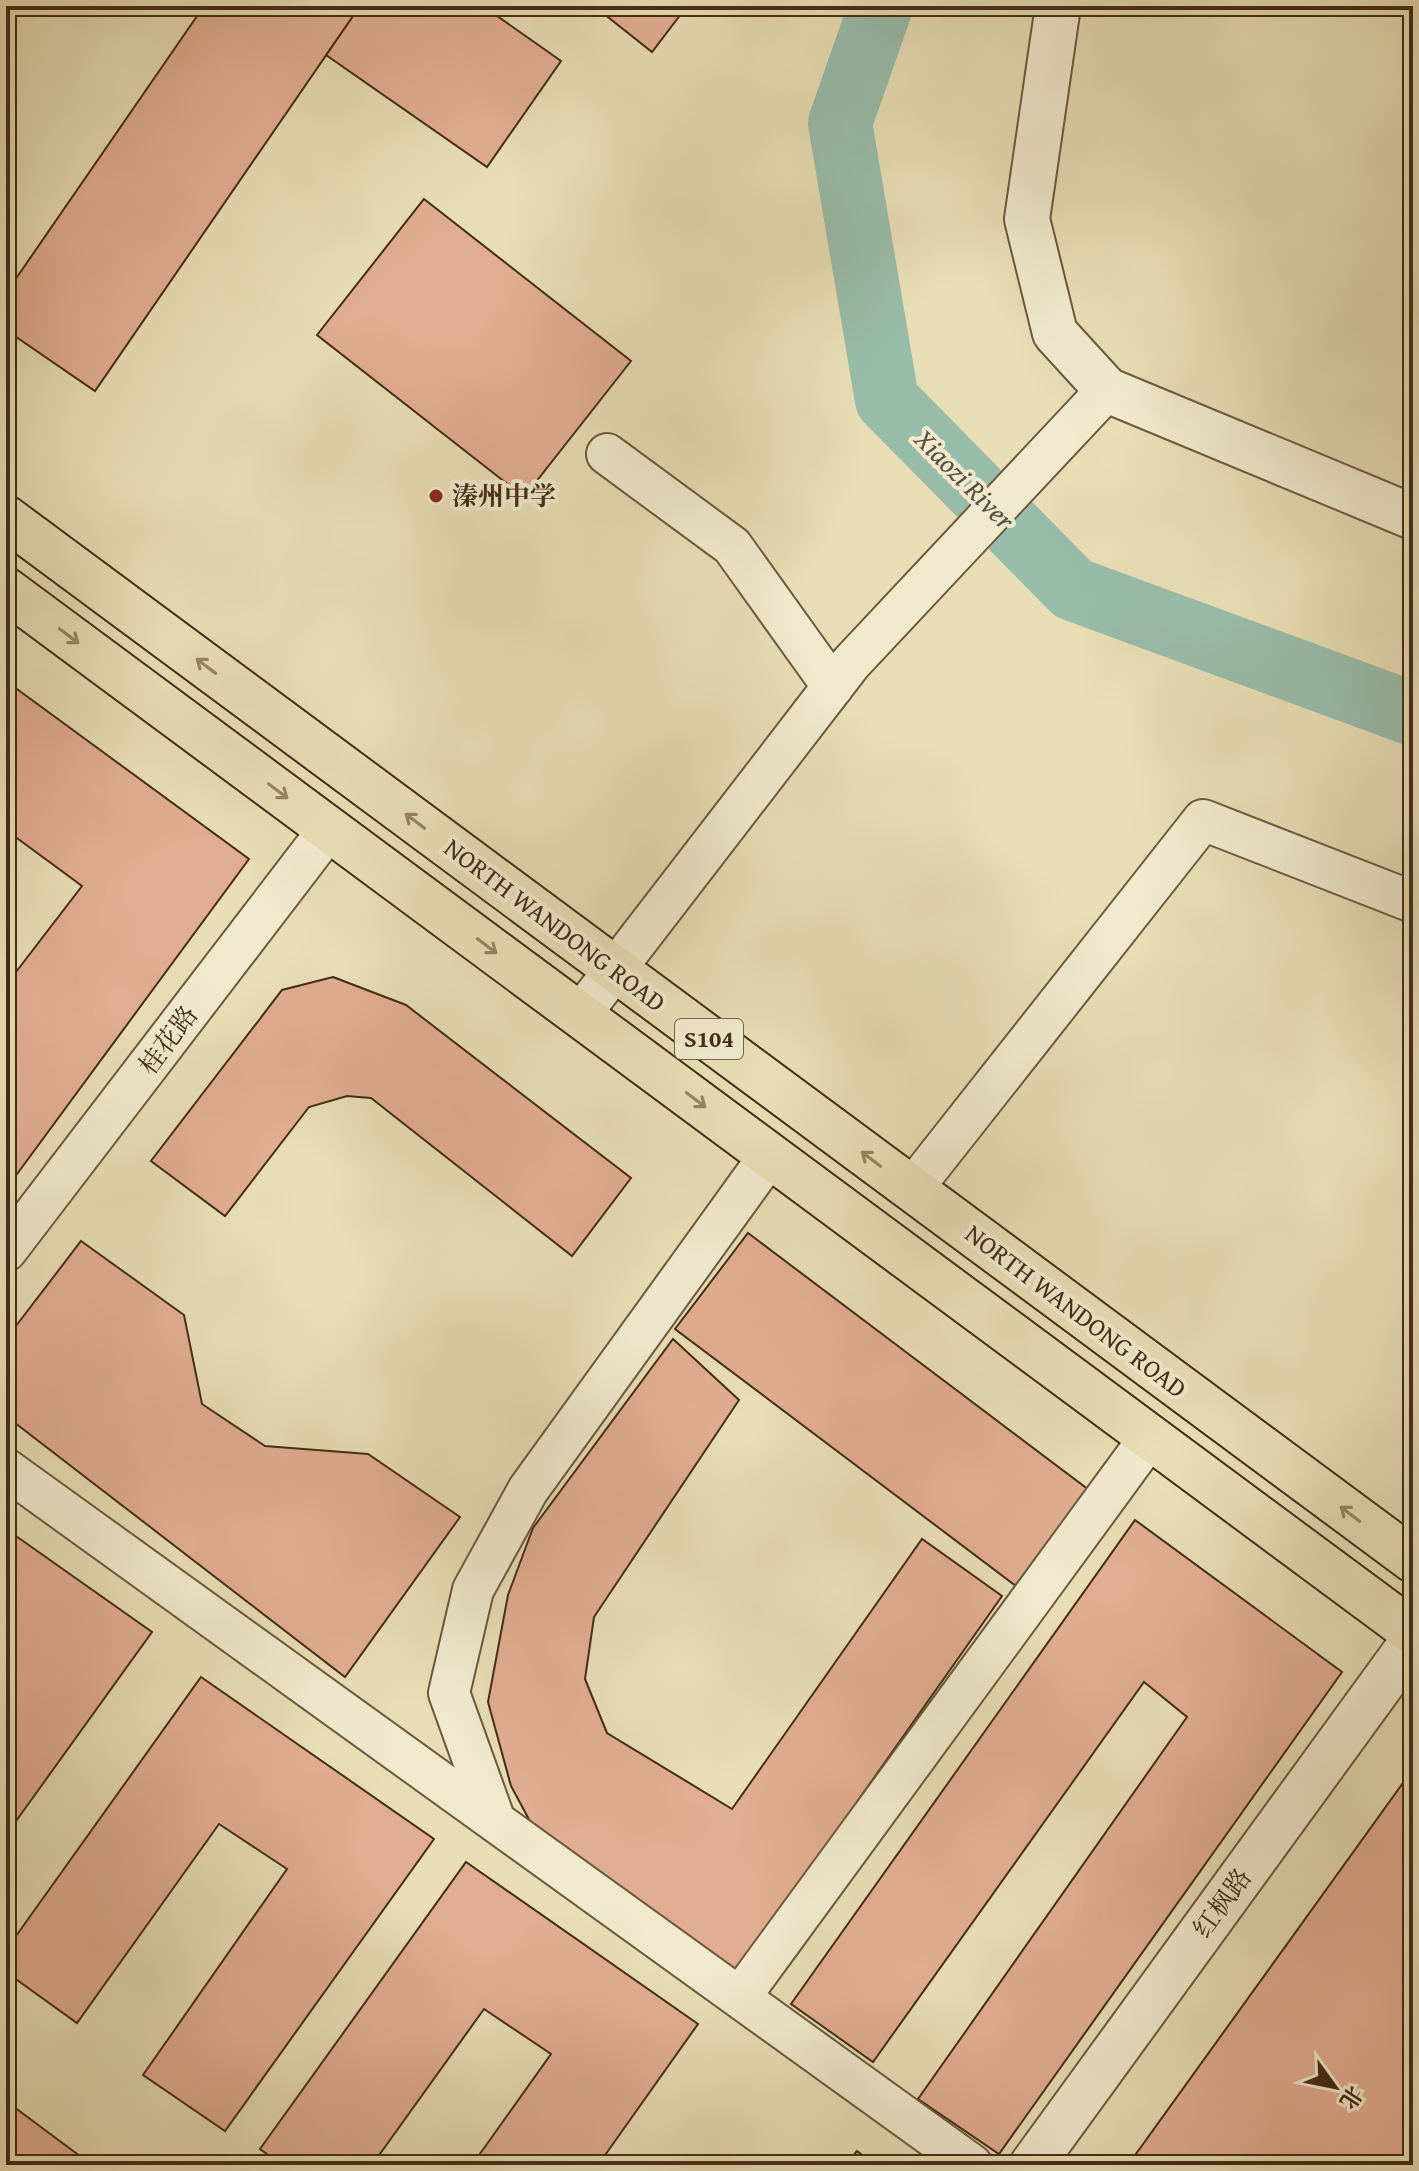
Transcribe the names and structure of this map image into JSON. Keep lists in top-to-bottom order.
{
  "streets": {
    "main road": ["NORTH WANDONG ROAD", "S104"],
    "street": ["桂花路", "红枫路"]
  },
  "crossings": [
    ["S104", "桂花路"]
  ],
  "water": ["Xiaozi River"],
  "places": ["溱州中学"],
  "north": "bottom right"
}
